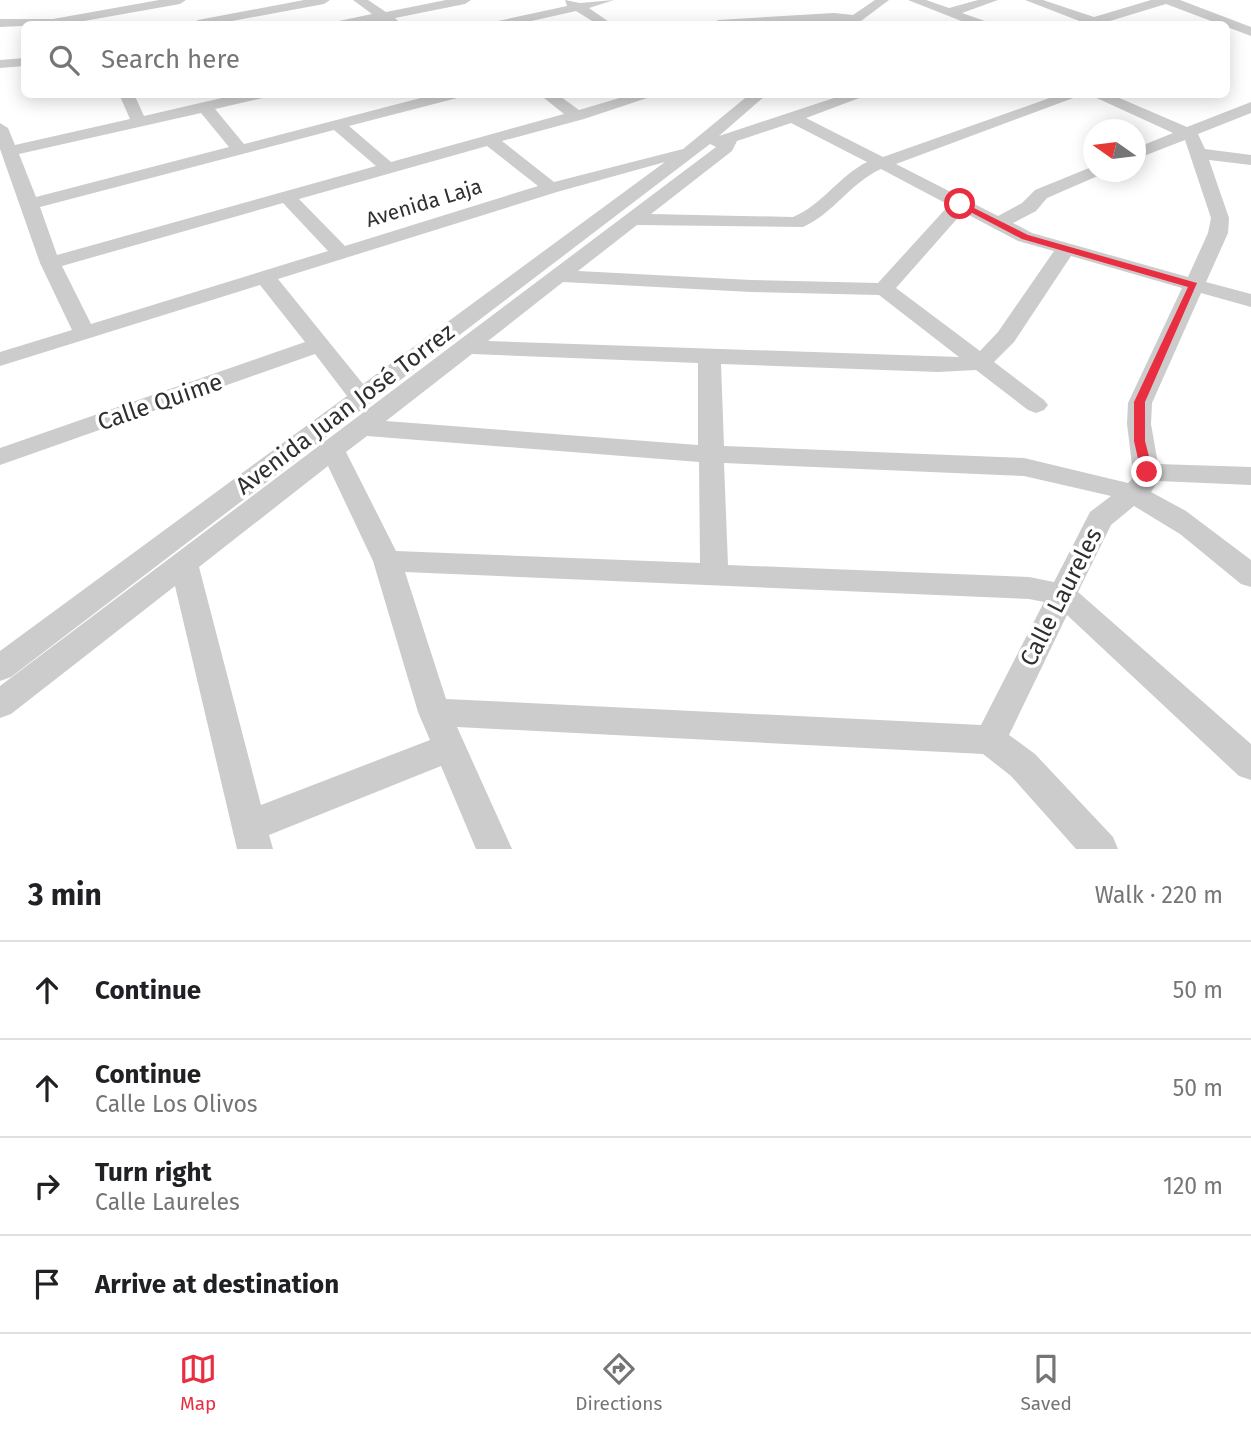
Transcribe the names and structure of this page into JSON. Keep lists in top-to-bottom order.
{
  "streets": {
    "street": [
      "Avenida Laja",
      "Calle Quime",
      "Avenida Juan José Torrez",
      "Calle Laureles"
    ]
  },
  "crossings": [
    ["Avenida Laja", "Avenida Juan José Torrez"]
  ],
  "north": "left",
  "page": {
    "search": "Search here",
    "heading": ["3 min", "Walk · 220 m"],
    "list": [
      ["Continue", "50 m"],
      ["Continue", "Calle Los Olivos", "50 m"],
      ["Turn right", "Calle Laureles", "120 m"],
      "Arrive at destination"
    ],
    "nav": ["Map", "Directions", "Saved"]
  }
}
